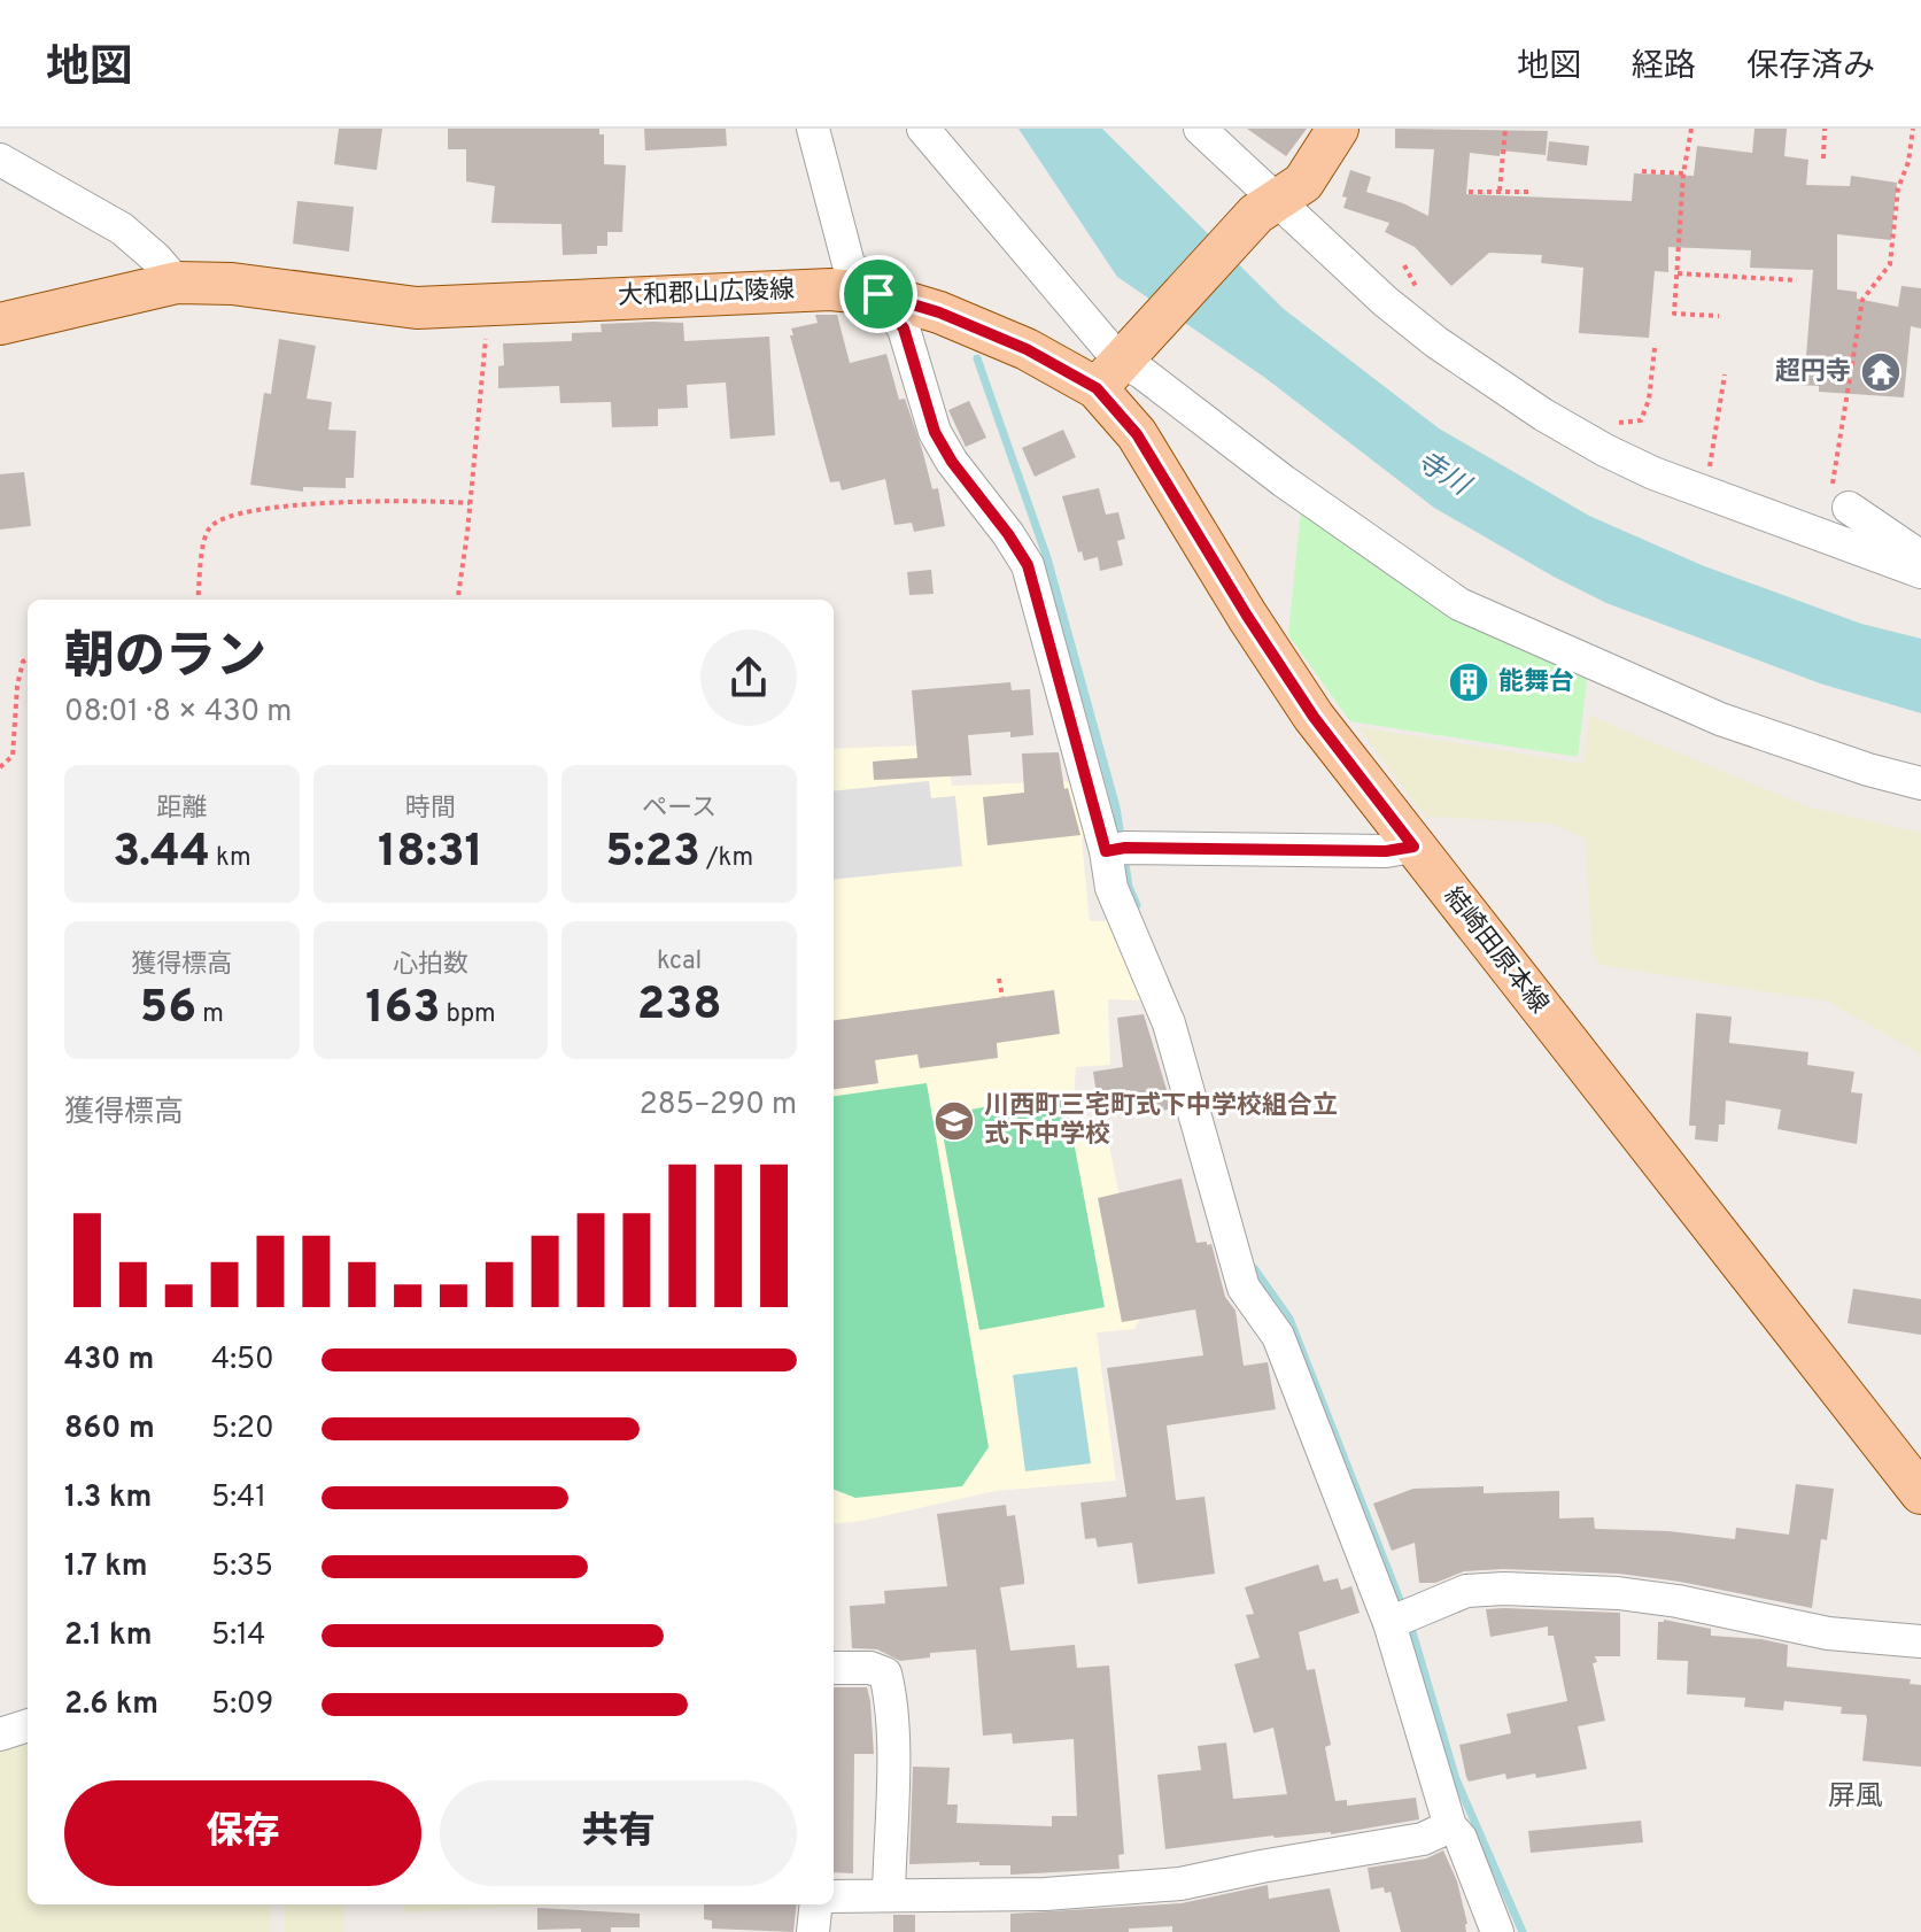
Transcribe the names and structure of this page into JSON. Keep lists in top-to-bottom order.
{
  "streets": {
    "main road": ["大和郡山広陵線", "結崎田原本線"]
  },
  "crossings": [
    ["大和郡山広陵線", "結崎田原本線"]
  ],
  "districts": ["屏風"],
  "water": ["寺川"],
  "places": {
    "temple": ["超円寺"],
    "building": ["能舞台"],
    "school or university": ["川西町三宅町式下中学校組合立 式下中学校"]
  },
  "page": {
    "header": "地図",
    "nav": ["地図", "経路", "保存済み"],
    "heading": ["朝のラン", "08:01 · 8 × 430 m"],
    "stats": [
      ["距離", "3.44 km"],
      ["時間", "18:31"],
      ["ペース", "5:23 /km"],
      ["獲得標高", "56 m"],
      ["心拍数", "163 bpm"],
      ["kcal", "238"]
    ],
    "chart": ["獲得標高", "285–290 m"],
    "list": [
      {
        "name": "430 m",
        "note": "4:50"
      },
      {
        "name": "860 m",
        "note": "5:20"
      },
      {
        "name": "1.3 km",
        "note": "5:41"
      },
      {
        "name": "1.7 km",
        "note": "5:35"
      },
      {
        "name": "2.1 km",
        "note": "5:14"
      },
      {
        "name": "2.6 km",
        "note": "5:09"
      }
    ],
    "buttons": ["保存", "共有"]
  }
}
